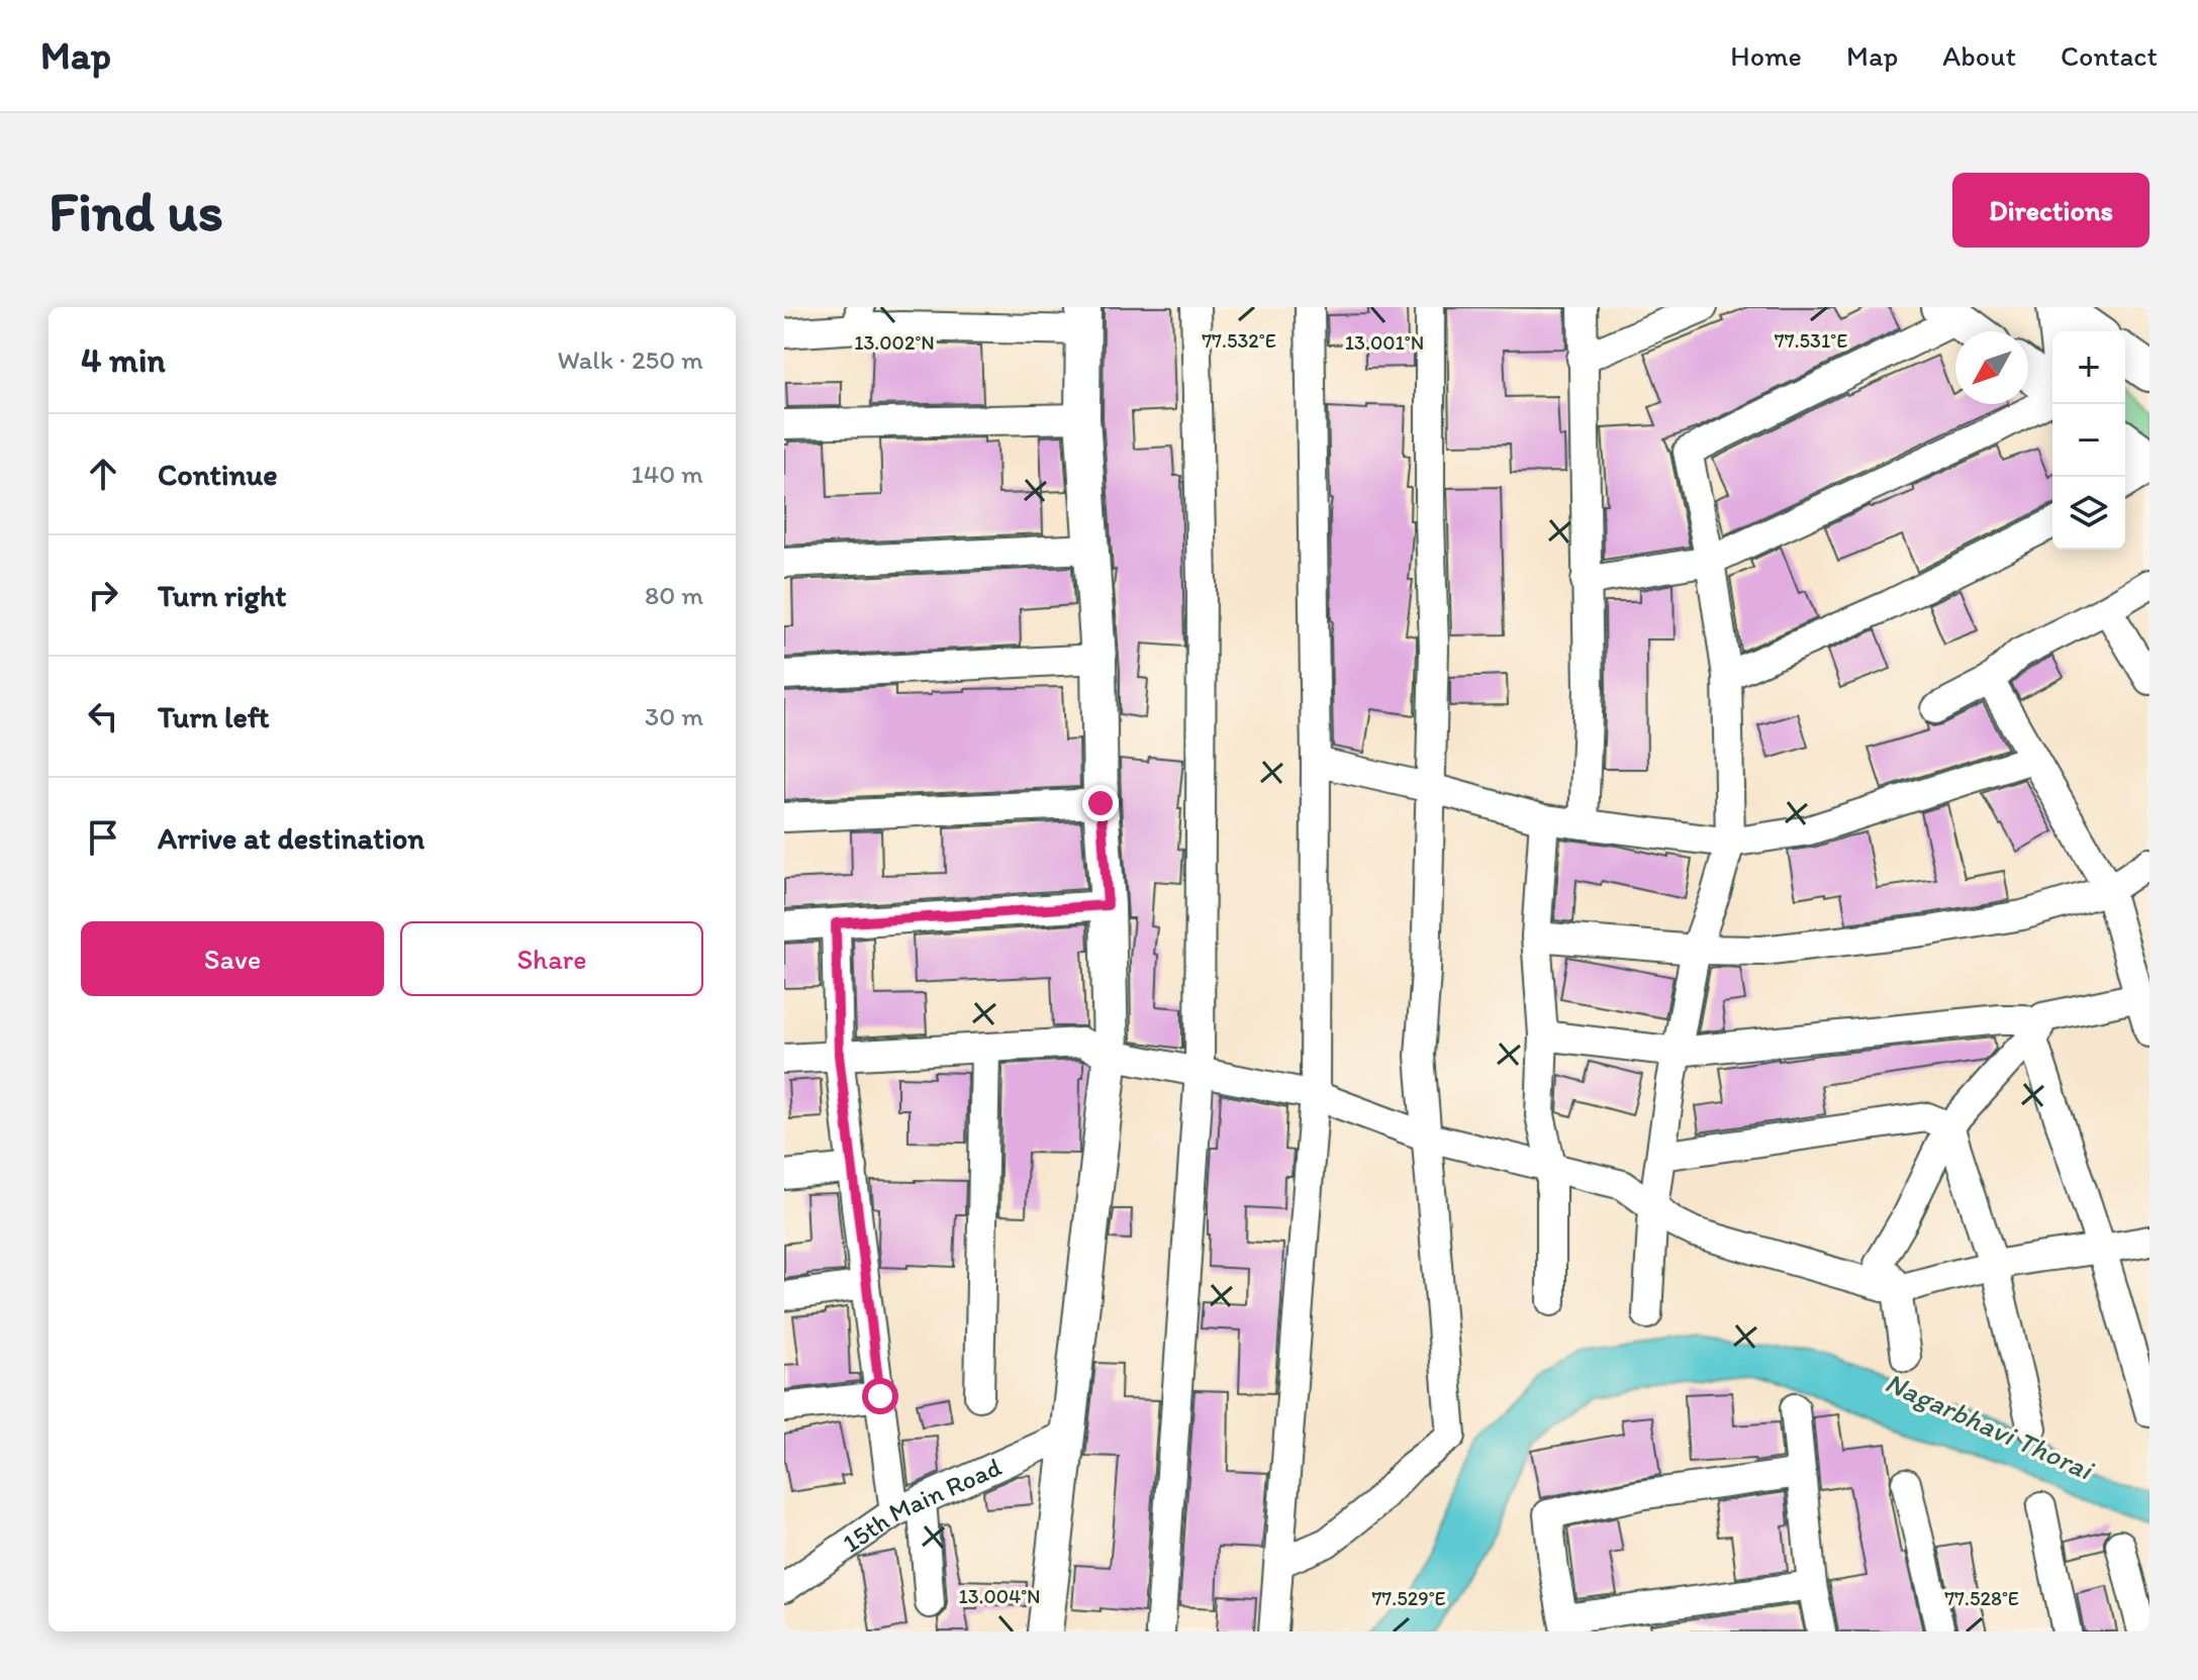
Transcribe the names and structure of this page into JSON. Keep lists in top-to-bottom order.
{
  "streets": {
    "street": ["15th Main Road"]
  },
  "water": ["Nagarbhavi Thorai"],
  "north": "bottom left",
  "page": {
    "header": "Map",
    "nav": [
      "Home",
      "Map",
      "About",
      "Contact"
    ],
    "buttons": [
      "Directions",
      ["Save", "Share"]
    ],
    "title": "Find us",
    "heading": ["4 min", "Walk · 250 m"],
    "map_buttons": ["+", "−"],
    "list": [
      ["Continue", "140 m"],
      ["Turn right", "80 m"],
      ["Turn left", "30 m"],
      "Arrive at destination"
    ]
  },
  "coordinates": [
    "77.532°E",
    "77.531°E",
    "13.001°N",
    "13.002°N",
    "13.004°N",
    "77.529°E",
    "77.528°E"
  ]
}
